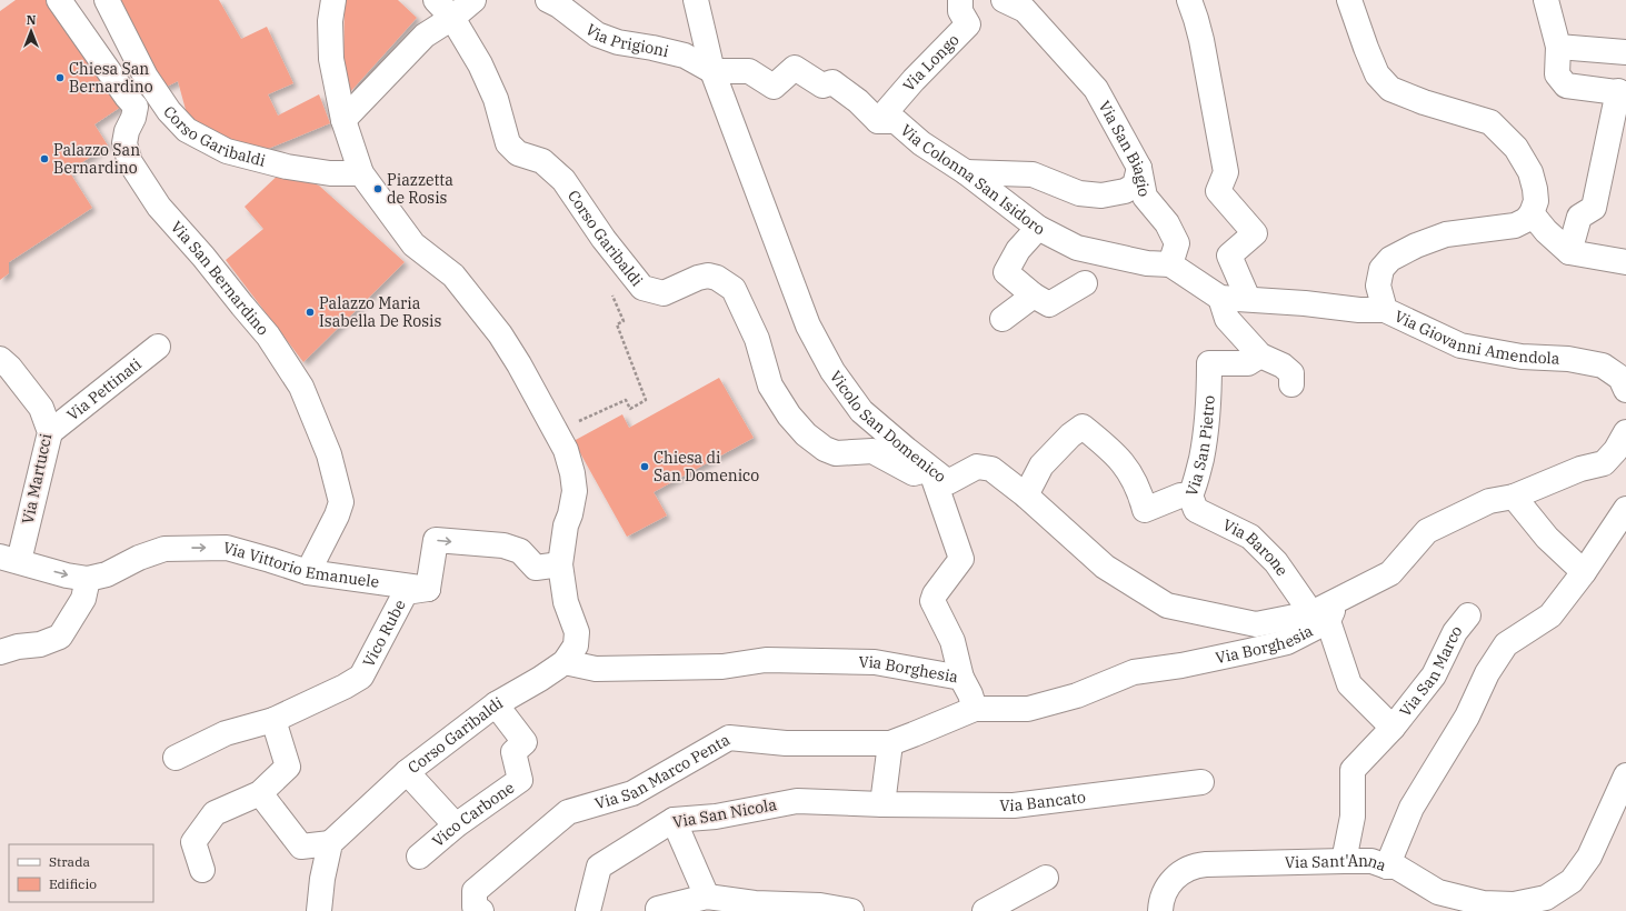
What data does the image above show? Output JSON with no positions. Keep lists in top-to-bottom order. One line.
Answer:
{"streets":{"street":["Via Prigioni","Via Longo","Corso Garibaldi","Via San Biagio","Via Colonna San Isidoro","Via San Bernardino","Via Giovanni Amendola","Via Pettinati","Vicolo San Domenico","Via San Pietro","Via Martucci","Via Barone","Via Vittorio Emanuele","Vico Rube","Via Borghesia","Via San Marco","Via San Marco Penta","Via Bancato","Via San Nicola","Vico Carbone","Via Sant'Anna"]},"crossings":[["Via Prigioni","Vicolo San Domenico"],["Via Longo","Via Colonna San Isidoro"],["Corso Garibaldi","Vicolo San Domenico"],["Corso Garibaldi","Via Borghesia"],["Corso Garibaldi","Vico Carbone"],["Via San Biagio","Via Colonna San Isidoro"],["Via San Bernardino","Via Vittorio Emanuele"],["Via Pettinati","Via Martucci"],["Vicolo San Domenico","Via San Pietro"],["Vicolo San Domenico","Via Barone"],["Vicolo San Domenico","Via Borghesia"],["Vicolo San Domenico","Via San Marco"],["Via San Pietro","Via Barone"],["Via Martucci","Via Vittorio Emanuele"],["Via Barone","Via Borghesia"],["Via Barone","Via San Marco"],["Via Vittorio Emanuele","Vico Rube"],["Via Borghesia","Via San Marco"],["Via Borghesia","Via San Marco Penta"],["Via San Marco","Via Sant'Anna"],["Via Bancato","Via San Nicola"]],"one_way":["Via Vittorio Emanuele"],"places":["Chiesa San Bernardino","Palazzo San Bernardino","Piazzetta de Rosis","Palazzo Maria Isabella De Rosis","Chiesa di San Domenico"],"legend":["Strada","Edificio"],"north":"top"}
